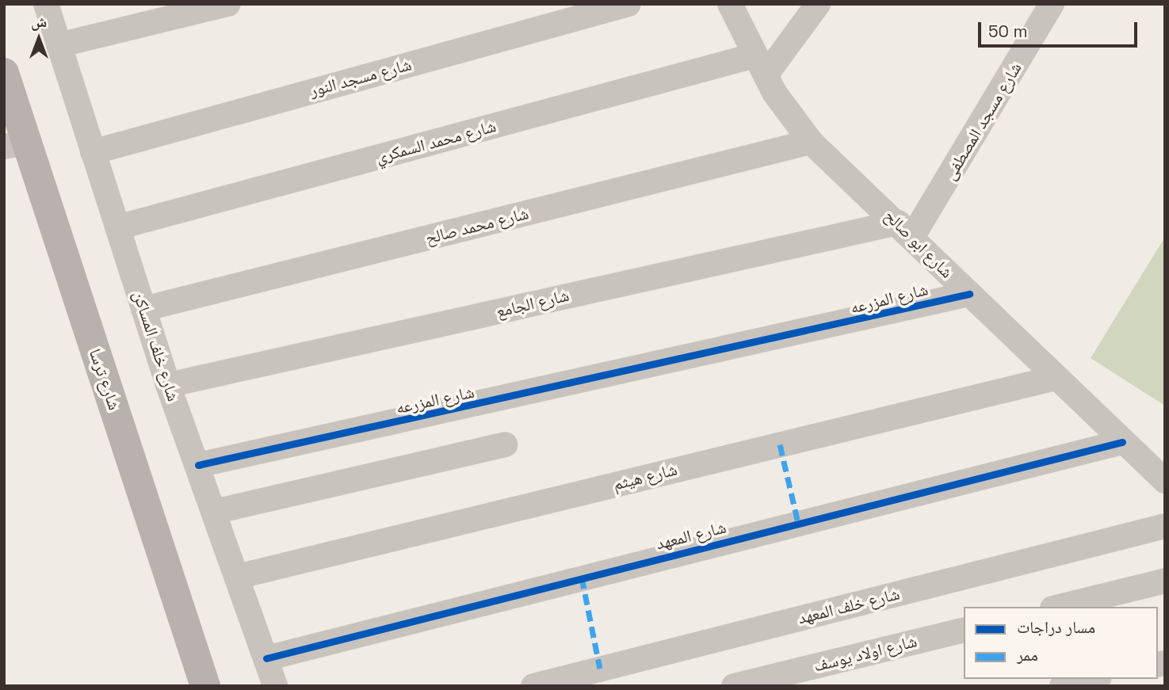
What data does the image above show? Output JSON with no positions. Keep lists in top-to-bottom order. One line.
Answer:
{"streets":{"main road":["شارع ترسا"],"street":["شارع مسجد النور","شارع مسجد المصطفى","شارع محمد السمكري","شارع محمد صالح","شارع ابو صالح","شارع المزرعه","شارع الجامع","شارع خلف المساكن","شارع هيثم","شارع المعهد","شارع خلف المعهد","شارع اولاد يوسف"]},"crossings":[["شارع مسجد النور","شارع خلف المساكن"],["شارع مسجد المصطفى","شارع ابو صالح"],["شارع مسجد المصطفى","شارع الجامع"],["شارع محمد السمكري","شارع ابو صالح"],["شارع محمد السمكري","شارع خلف المساكن"],["شارع محمد صالح","شارع ابو صالح"],["شارع محمد صالح","شارع خلف المساكن"],["شارع ابو صالح","شارع المزرعه"],["شارع ابو صالح","شارع الجامع"],["شارع ابو صالح","شارع هيثم"],["شارع ابو صالح","شارع المعهد"],["شارع المزرعه","شارع خلف المساكن"],["شارع الجامع","شارع خلف المساكن"],["شارع خلف المساكن","شارع هيثم"],["شارع خلف المساكن","شارع المعهد"]],"legend":["مسار دراجات","ممر"],"scale_bar":"50 m","north":"top"}
